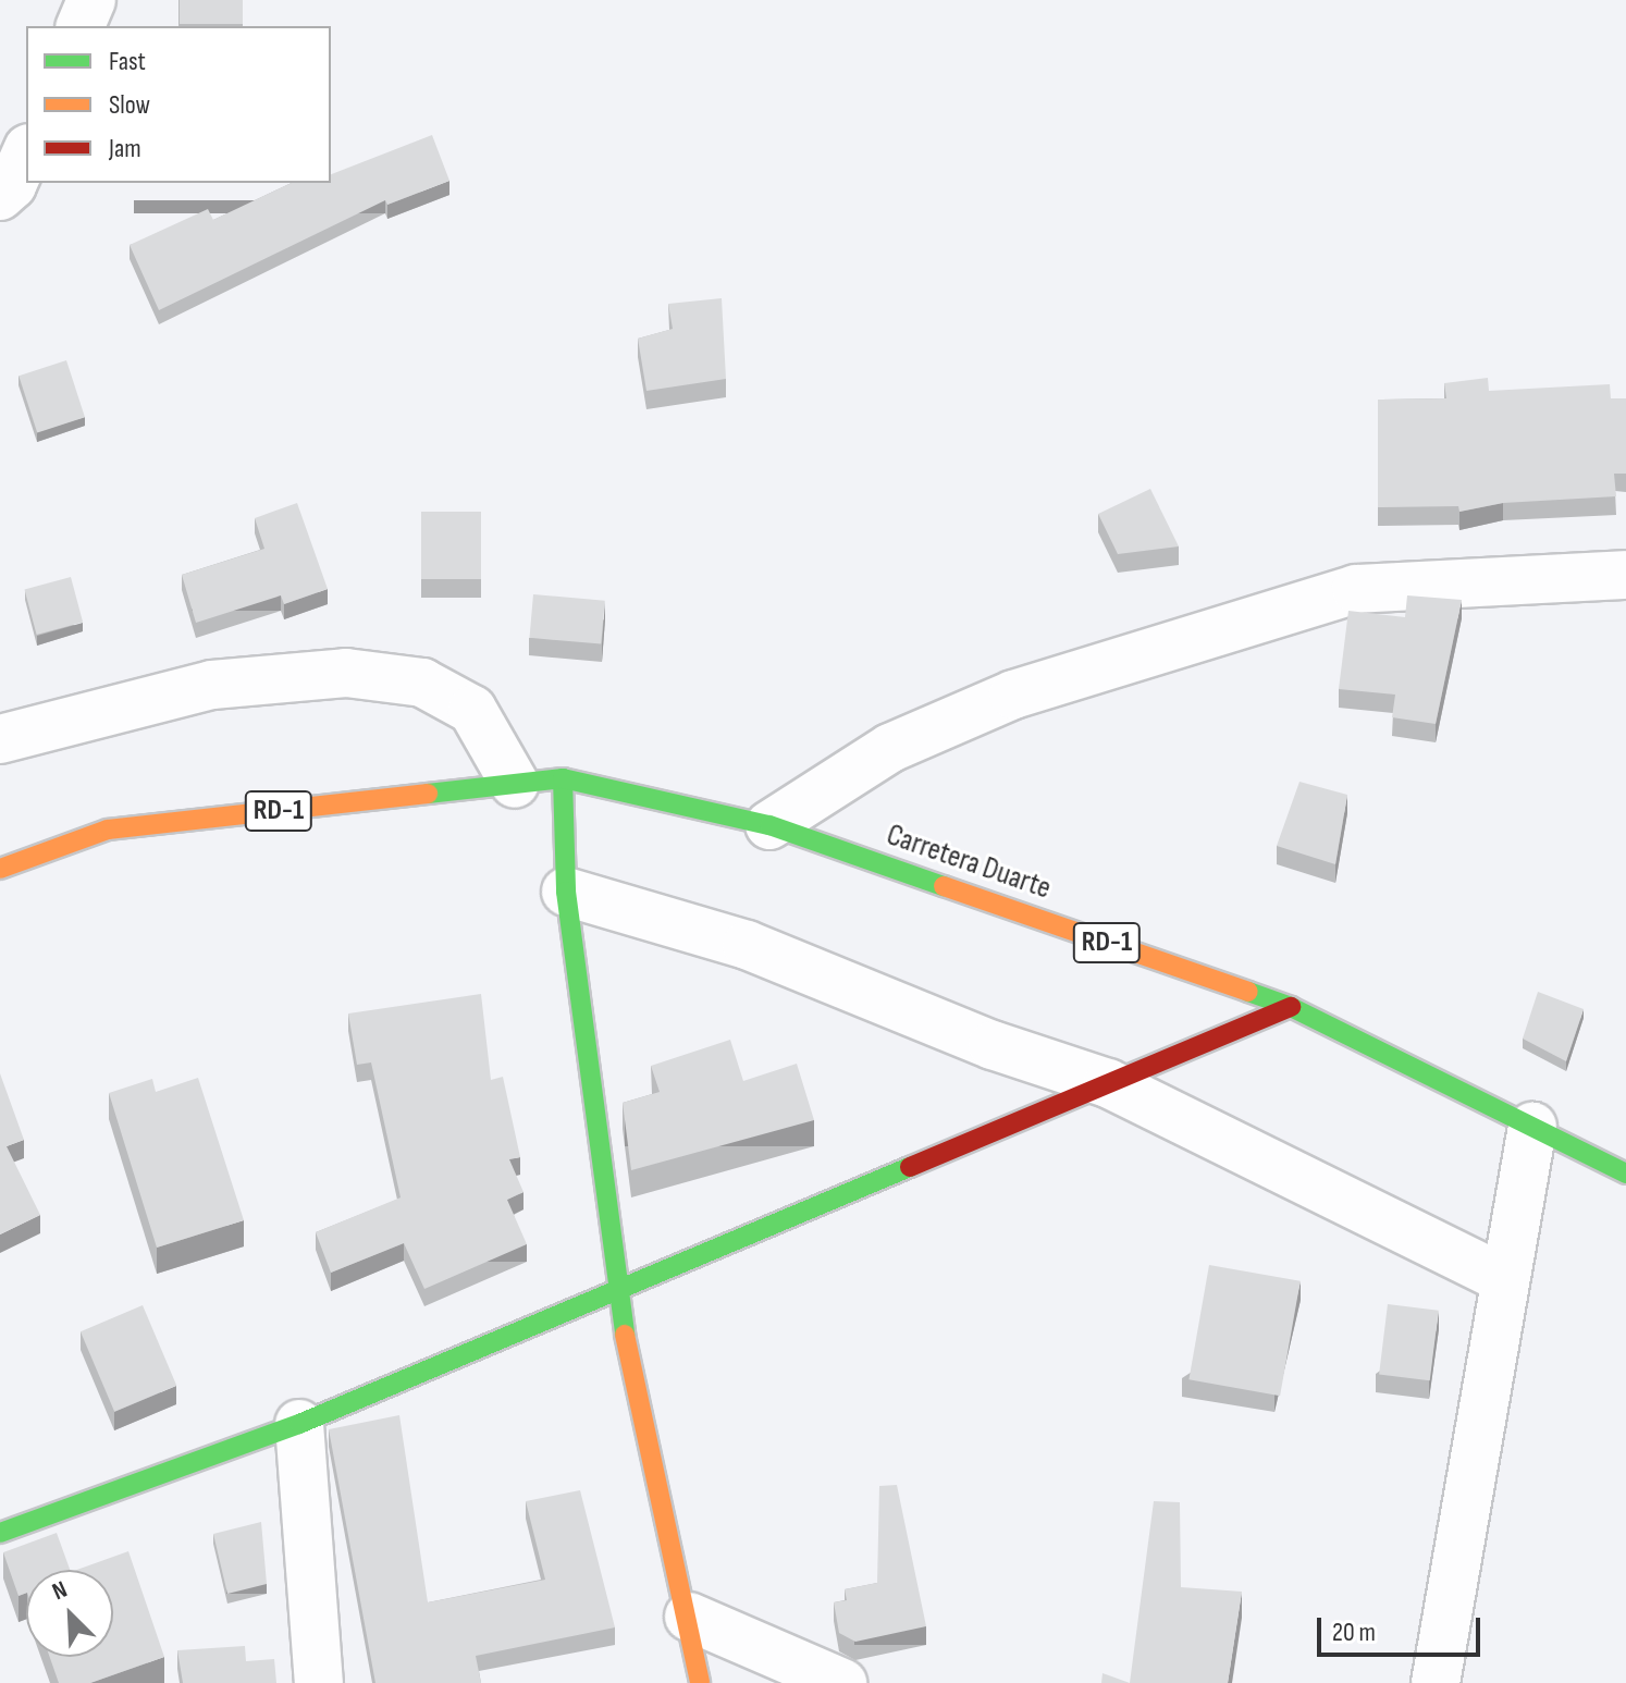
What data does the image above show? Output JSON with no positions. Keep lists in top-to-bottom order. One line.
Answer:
{"streets":{"street":["RD-1","Carretera Duarte"]},"crossings":[["RD-1","Carretera Duarte"]],"legend":["Fast","Slow","Jam"],"scale_bar":"20 m","north":"top left"}
